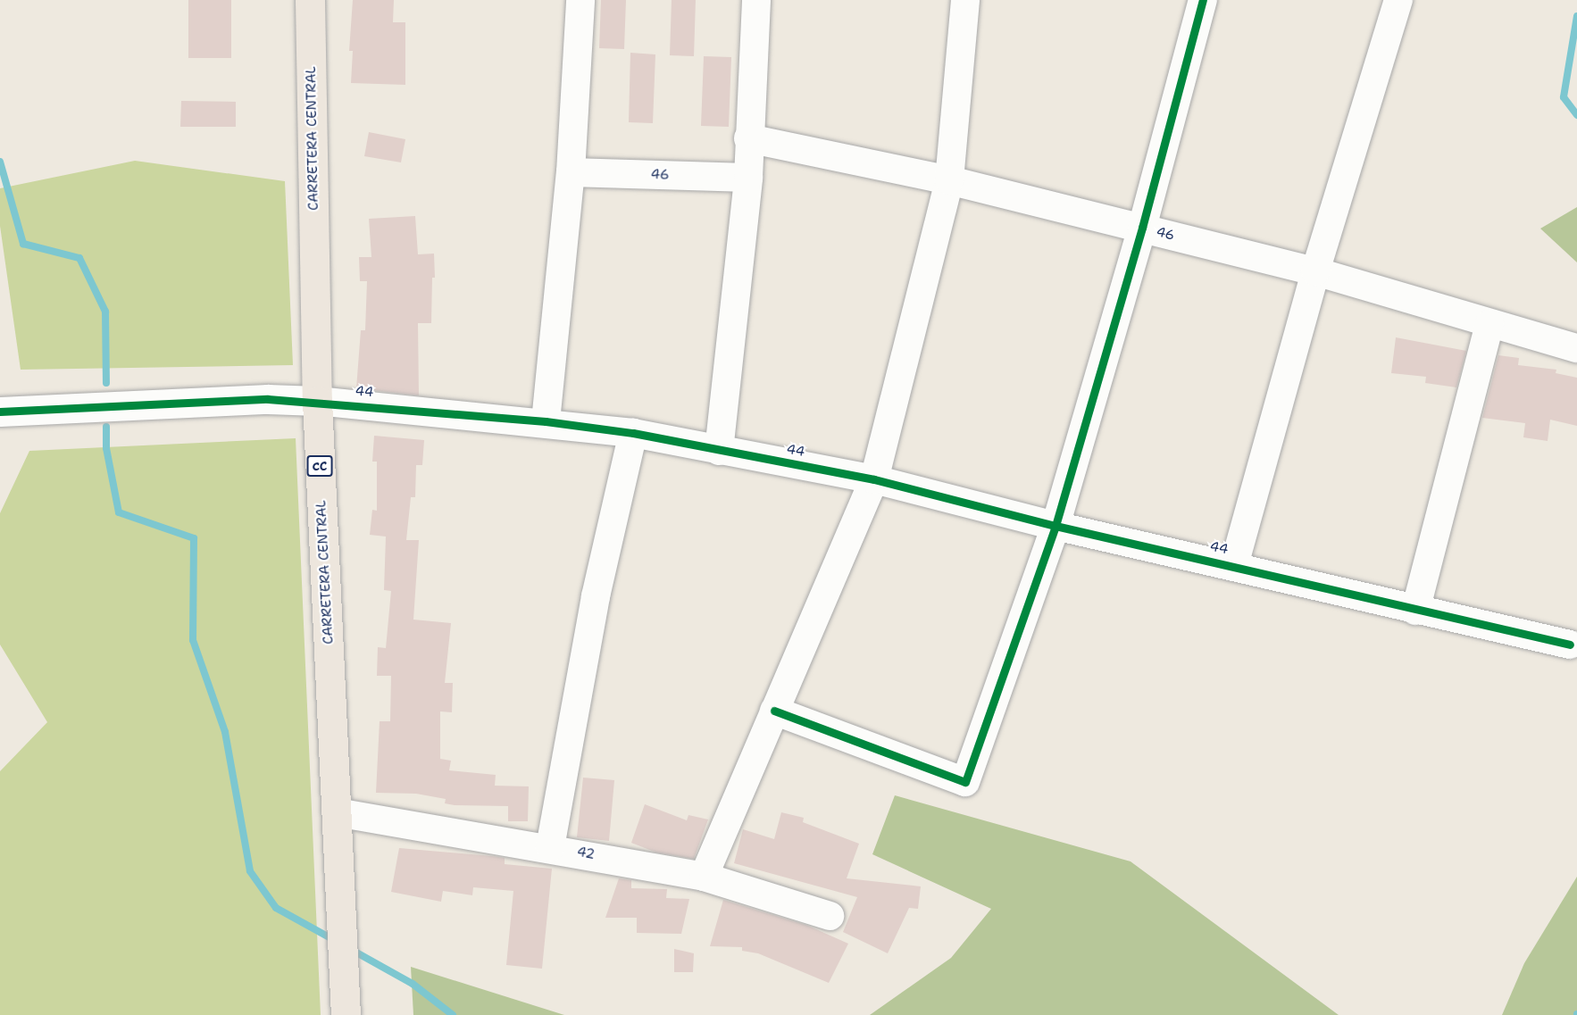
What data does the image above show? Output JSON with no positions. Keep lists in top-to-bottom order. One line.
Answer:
{"streets":{"highway":["CARRETERA CENTRAL","CC"],"street":["46","44","42"]},"crossings":[["CARRETERA CENTRAL","44"],["CARRETERA CENTRAL","42"]]}
